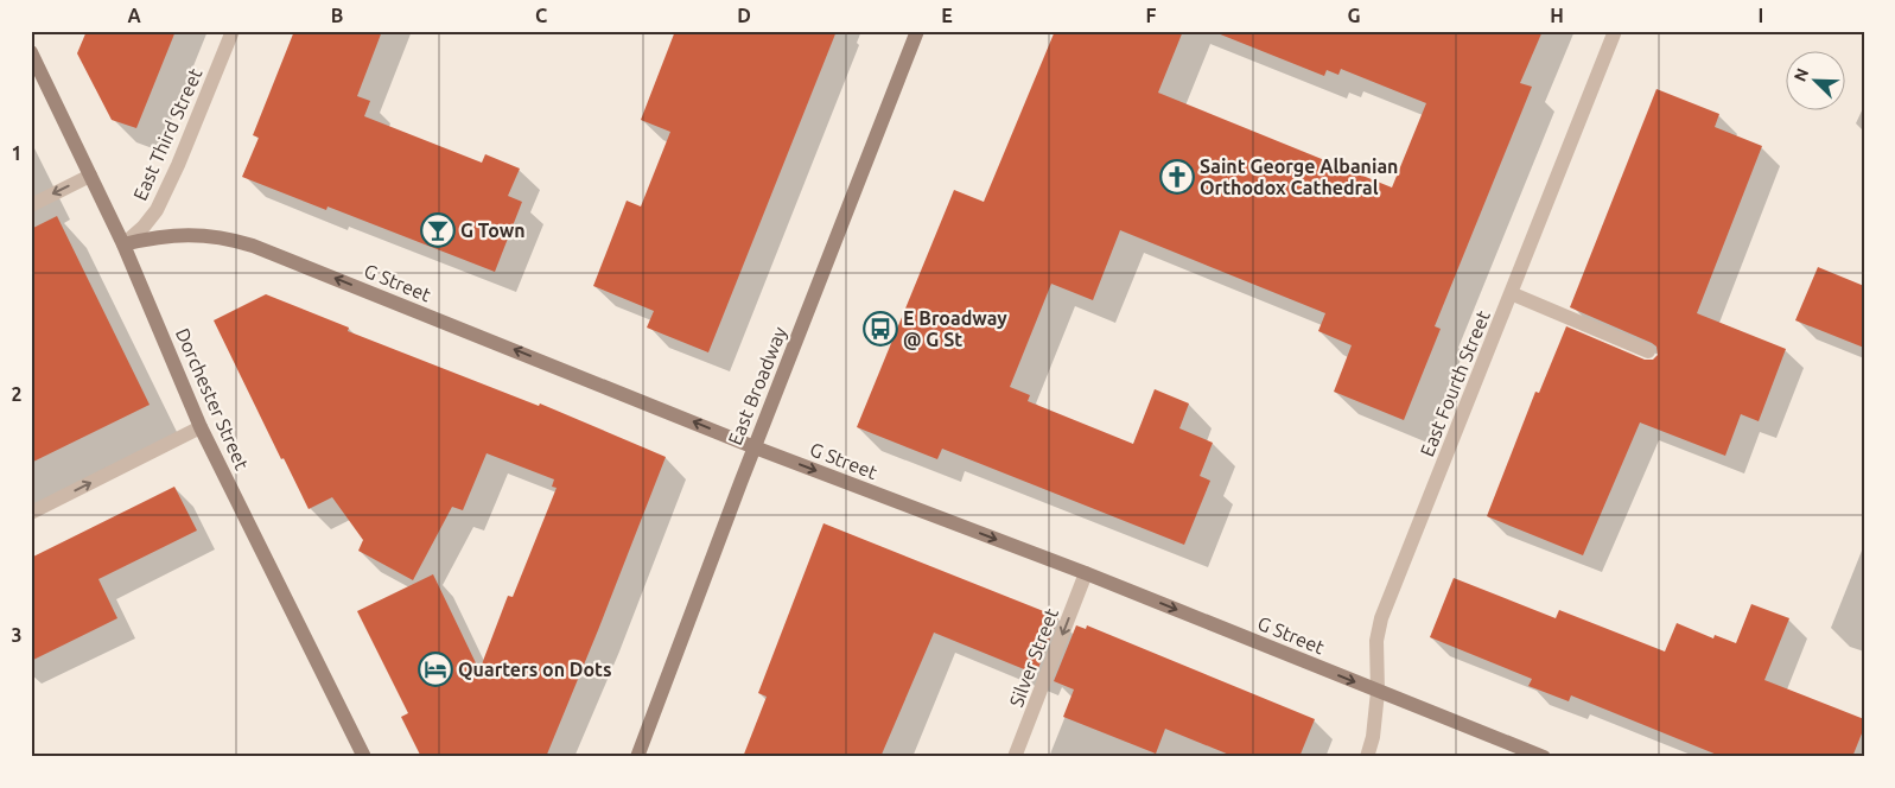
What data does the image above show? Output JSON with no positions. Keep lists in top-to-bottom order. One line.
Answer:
{"streets":{"main road":["G Street","East Broadway","Dorchester Street"],"street":["East Third Street","East Fourth Street","Silver Street"]},"crossings":[["East Third Street","G Street"],["East Third Street","Dorchester Street"],["G Street","East Fourth Street"],["G Street","East Broadway"],["G Street","Dorchester Street"],["G Street","Silver Street"]],"one_way":["Silver Street"],"places":{"church":["Saint George Albanian Orthodox Cathedral"],"bar":["G Town"],"bus stop":["E Broadway @ G St"],"hotel":["Quarters on Dots"]},"north":"top left","grid":{"columns":["A","B","C","D","E","F","G","H","I"],"rows":["1","2","3"]}}
